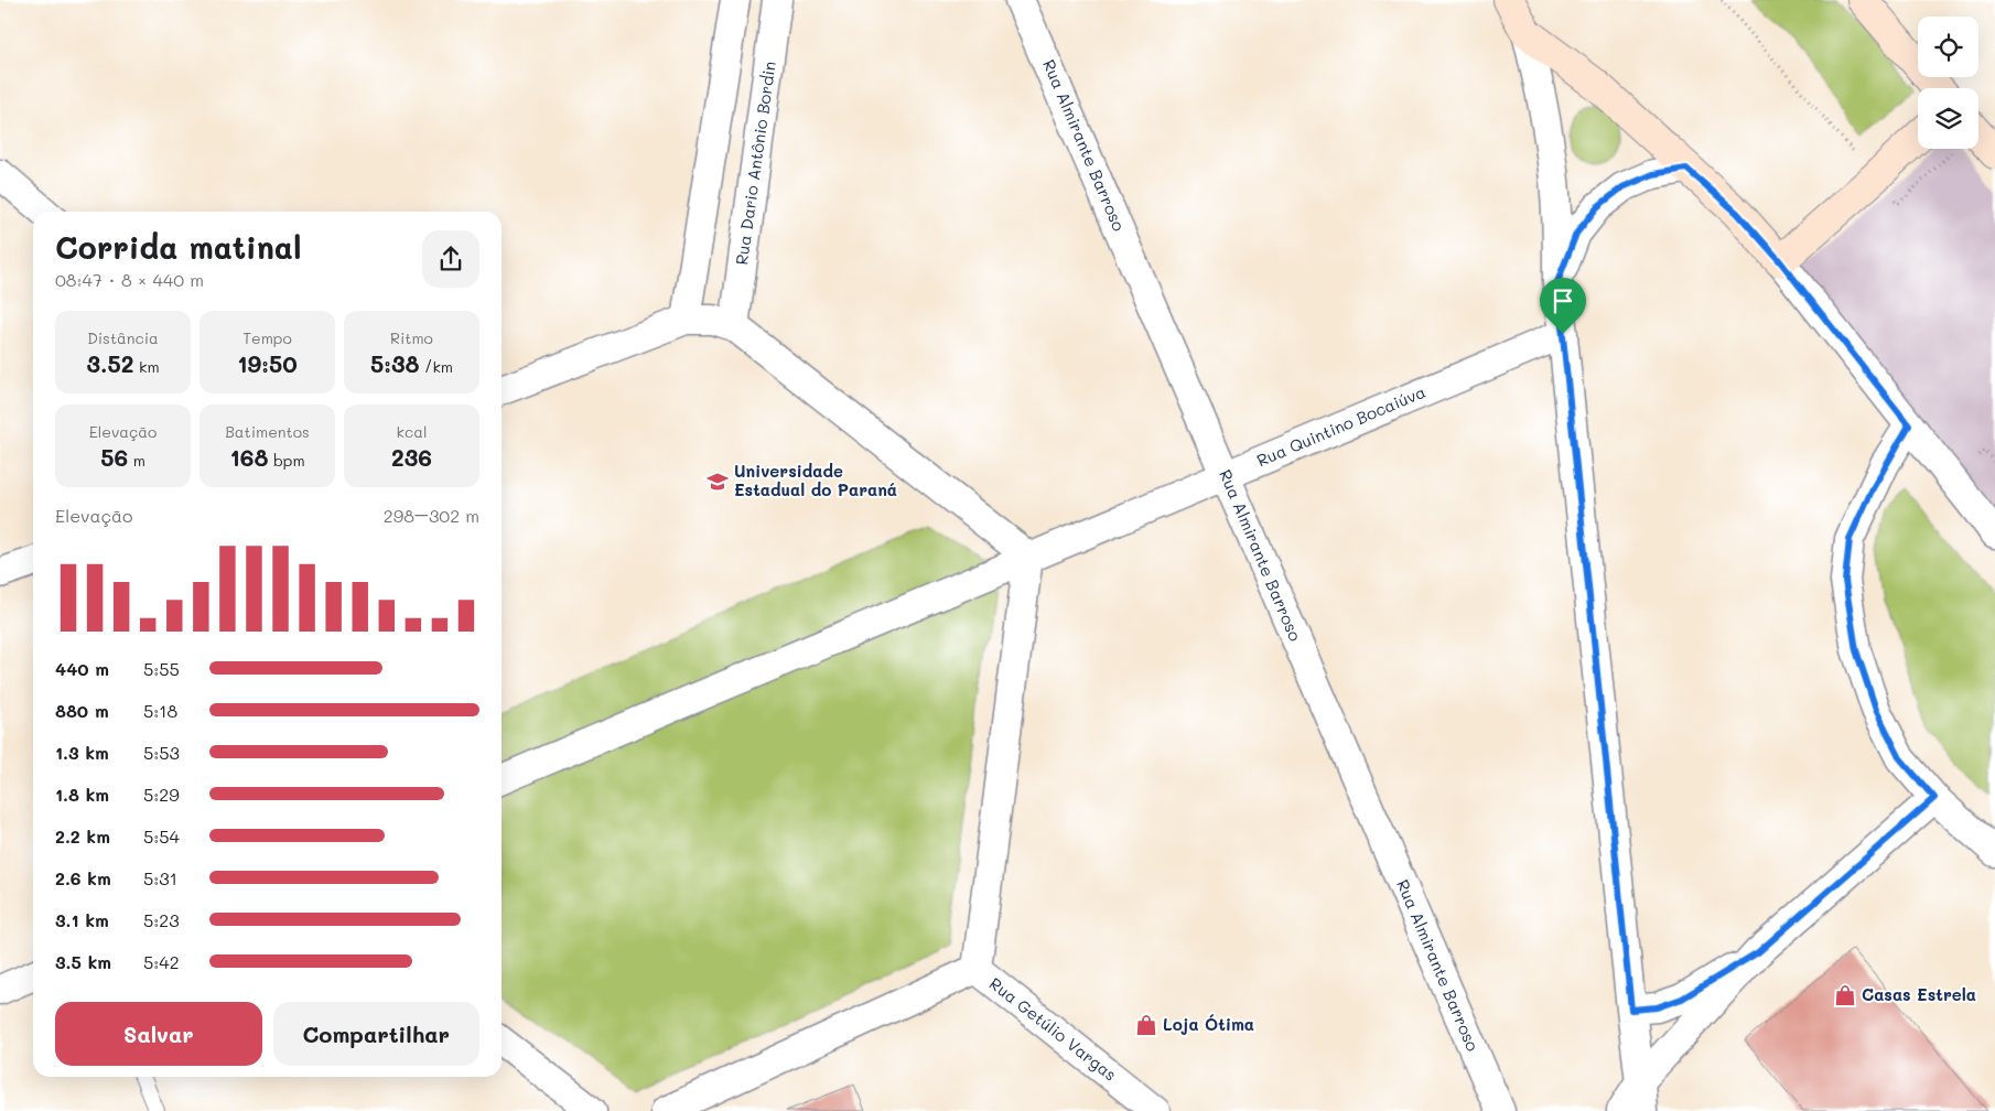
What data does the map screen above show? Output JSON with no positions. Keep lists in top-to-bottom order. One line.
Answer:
{"streets":{"street":["Rua Almirante Barroso","Rua Dario Antônio Bordin","Rua Quintino Bocaiúva","Rua Getúlio Vargas"]},"crossings":[["Rua Almirante Barroso","Rua Quintino Bocaiúva"]],"places":{"school or university":["Universidade Estadual do Paraná"],"shop":["Casas Estrela","Loja Ótima"]},"page":{"heading":["Corrida matinal","08:47 · 8 × 440 m"],"stats":[["Distância","3.52 km"],["Tempo","19:50"],["Ritmo","5:38 /km"],["Elevação","56 m"],["Batimentos","168 bpm"],["kcal","236"]],"chart":["Elevação","298–302 m"],"list":[{"name":"440 m","note":"5:55"},{"name":"880 m","note":"5:18"},{"name":"1.3 km","note":"5:53"},{"name":"1.8 km","note":"5:29"},{"name":"2.2 km","note":"5:54"},{"name":"2.6 km","note":"5:31"},{"name":"3.1 km","note":"5:23"},{"name":"3.5 km","note":"5:42"}],"buttons":["Salvar","Compartilhar"]}}
